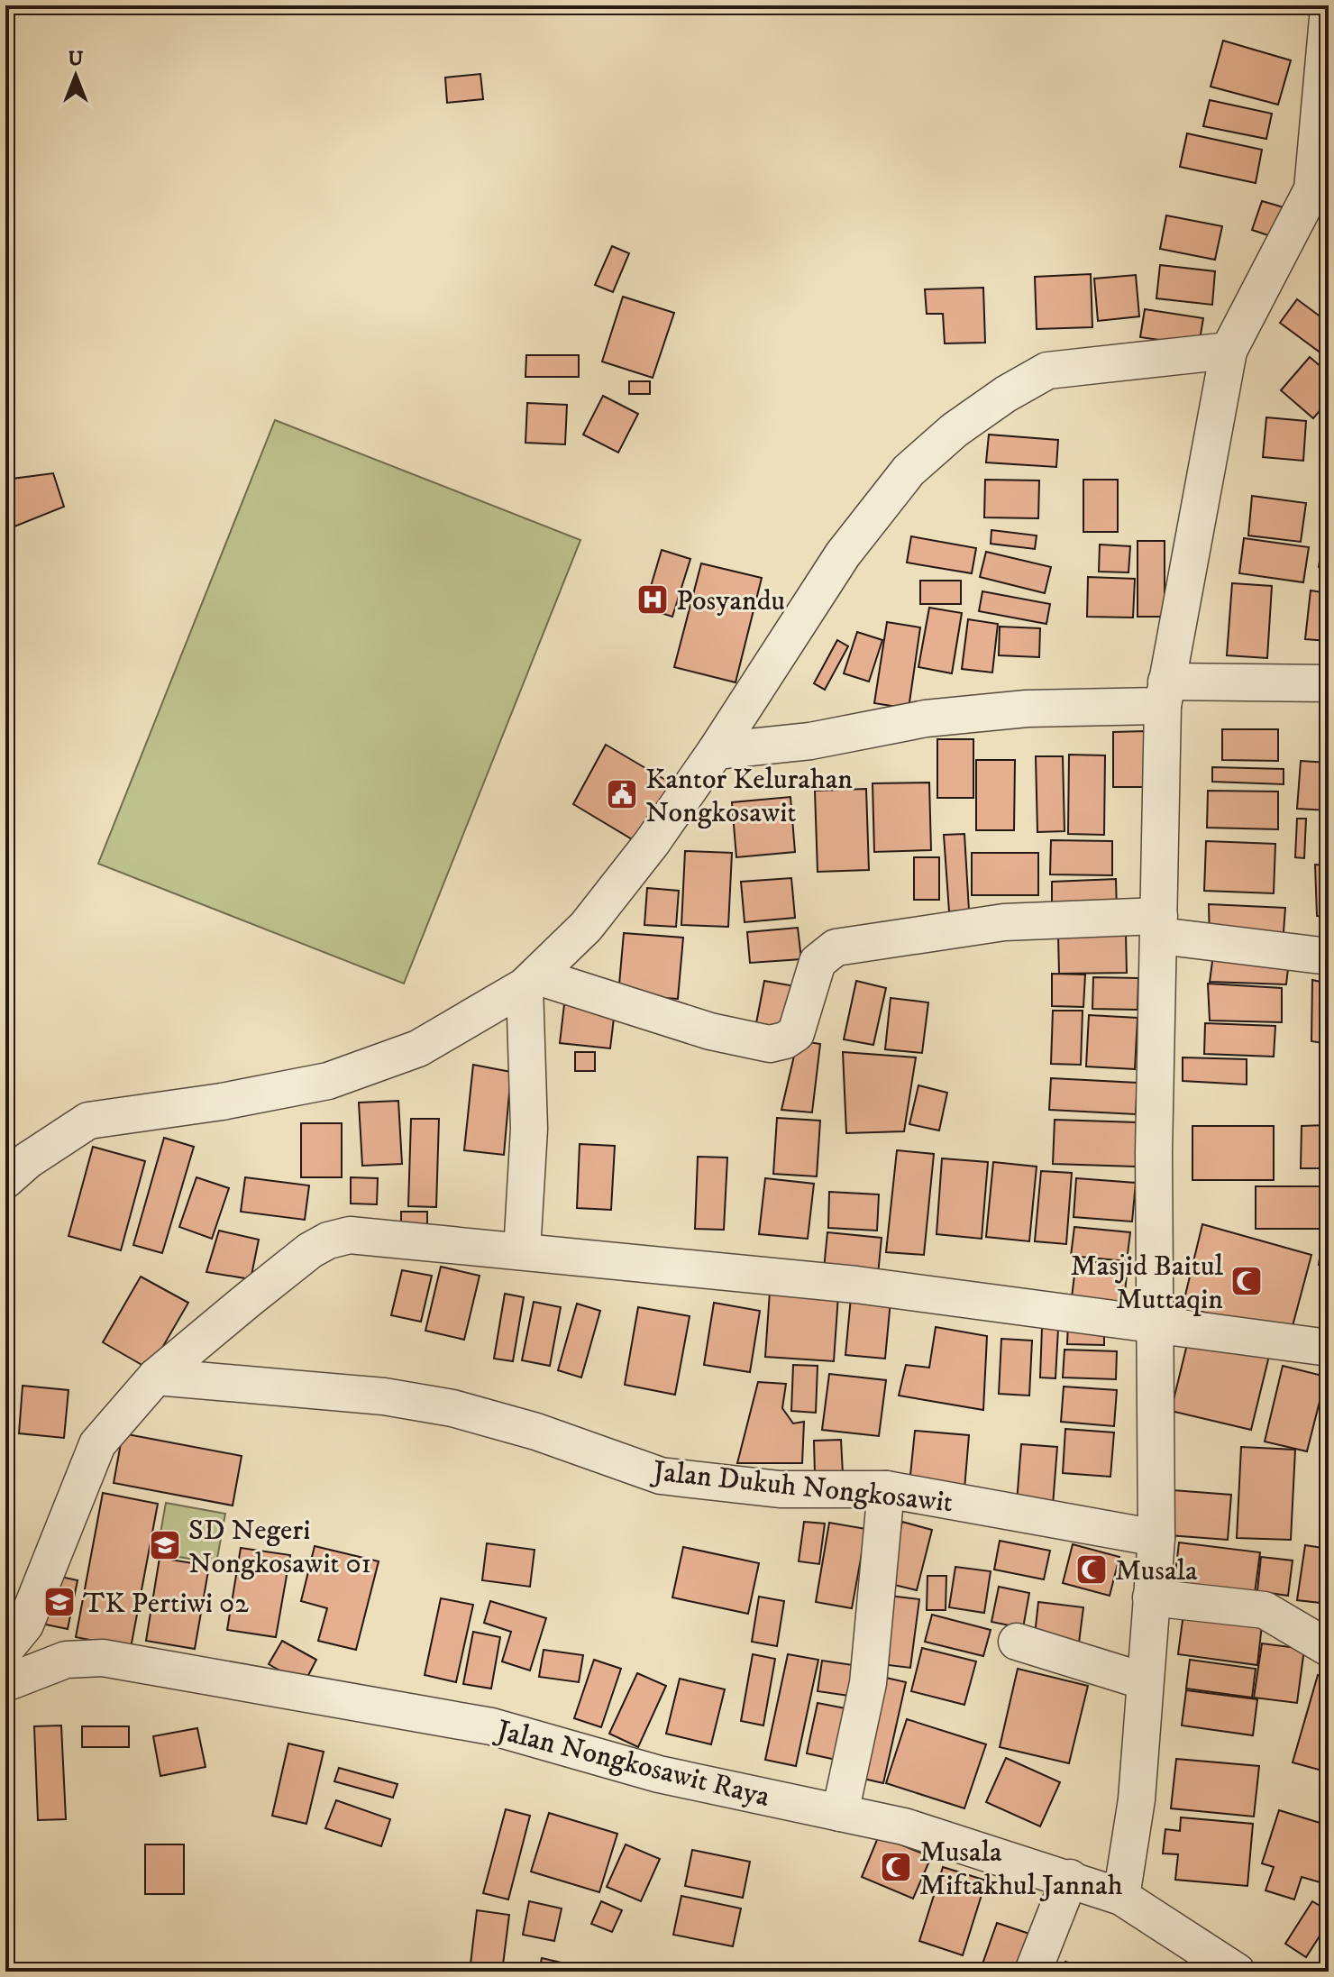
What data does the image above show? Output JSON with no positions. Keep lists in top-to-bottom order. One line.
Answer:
{"streets":{"street":["Jalan Dukuh Nongkosawit","Jalan Nongkosawit Raya"]},"places":{"hospital":["Posyandu"],"public building":["Kantor Kelurahan Nongkosawit"],"mosque":["Masjid Baitul Muttaqin","Musala","Musala Miftakhul Jannah"],"school or university":["SD Negeri Nongkosawit 01","TK Pertiwi 02"]},"north":"top"}
